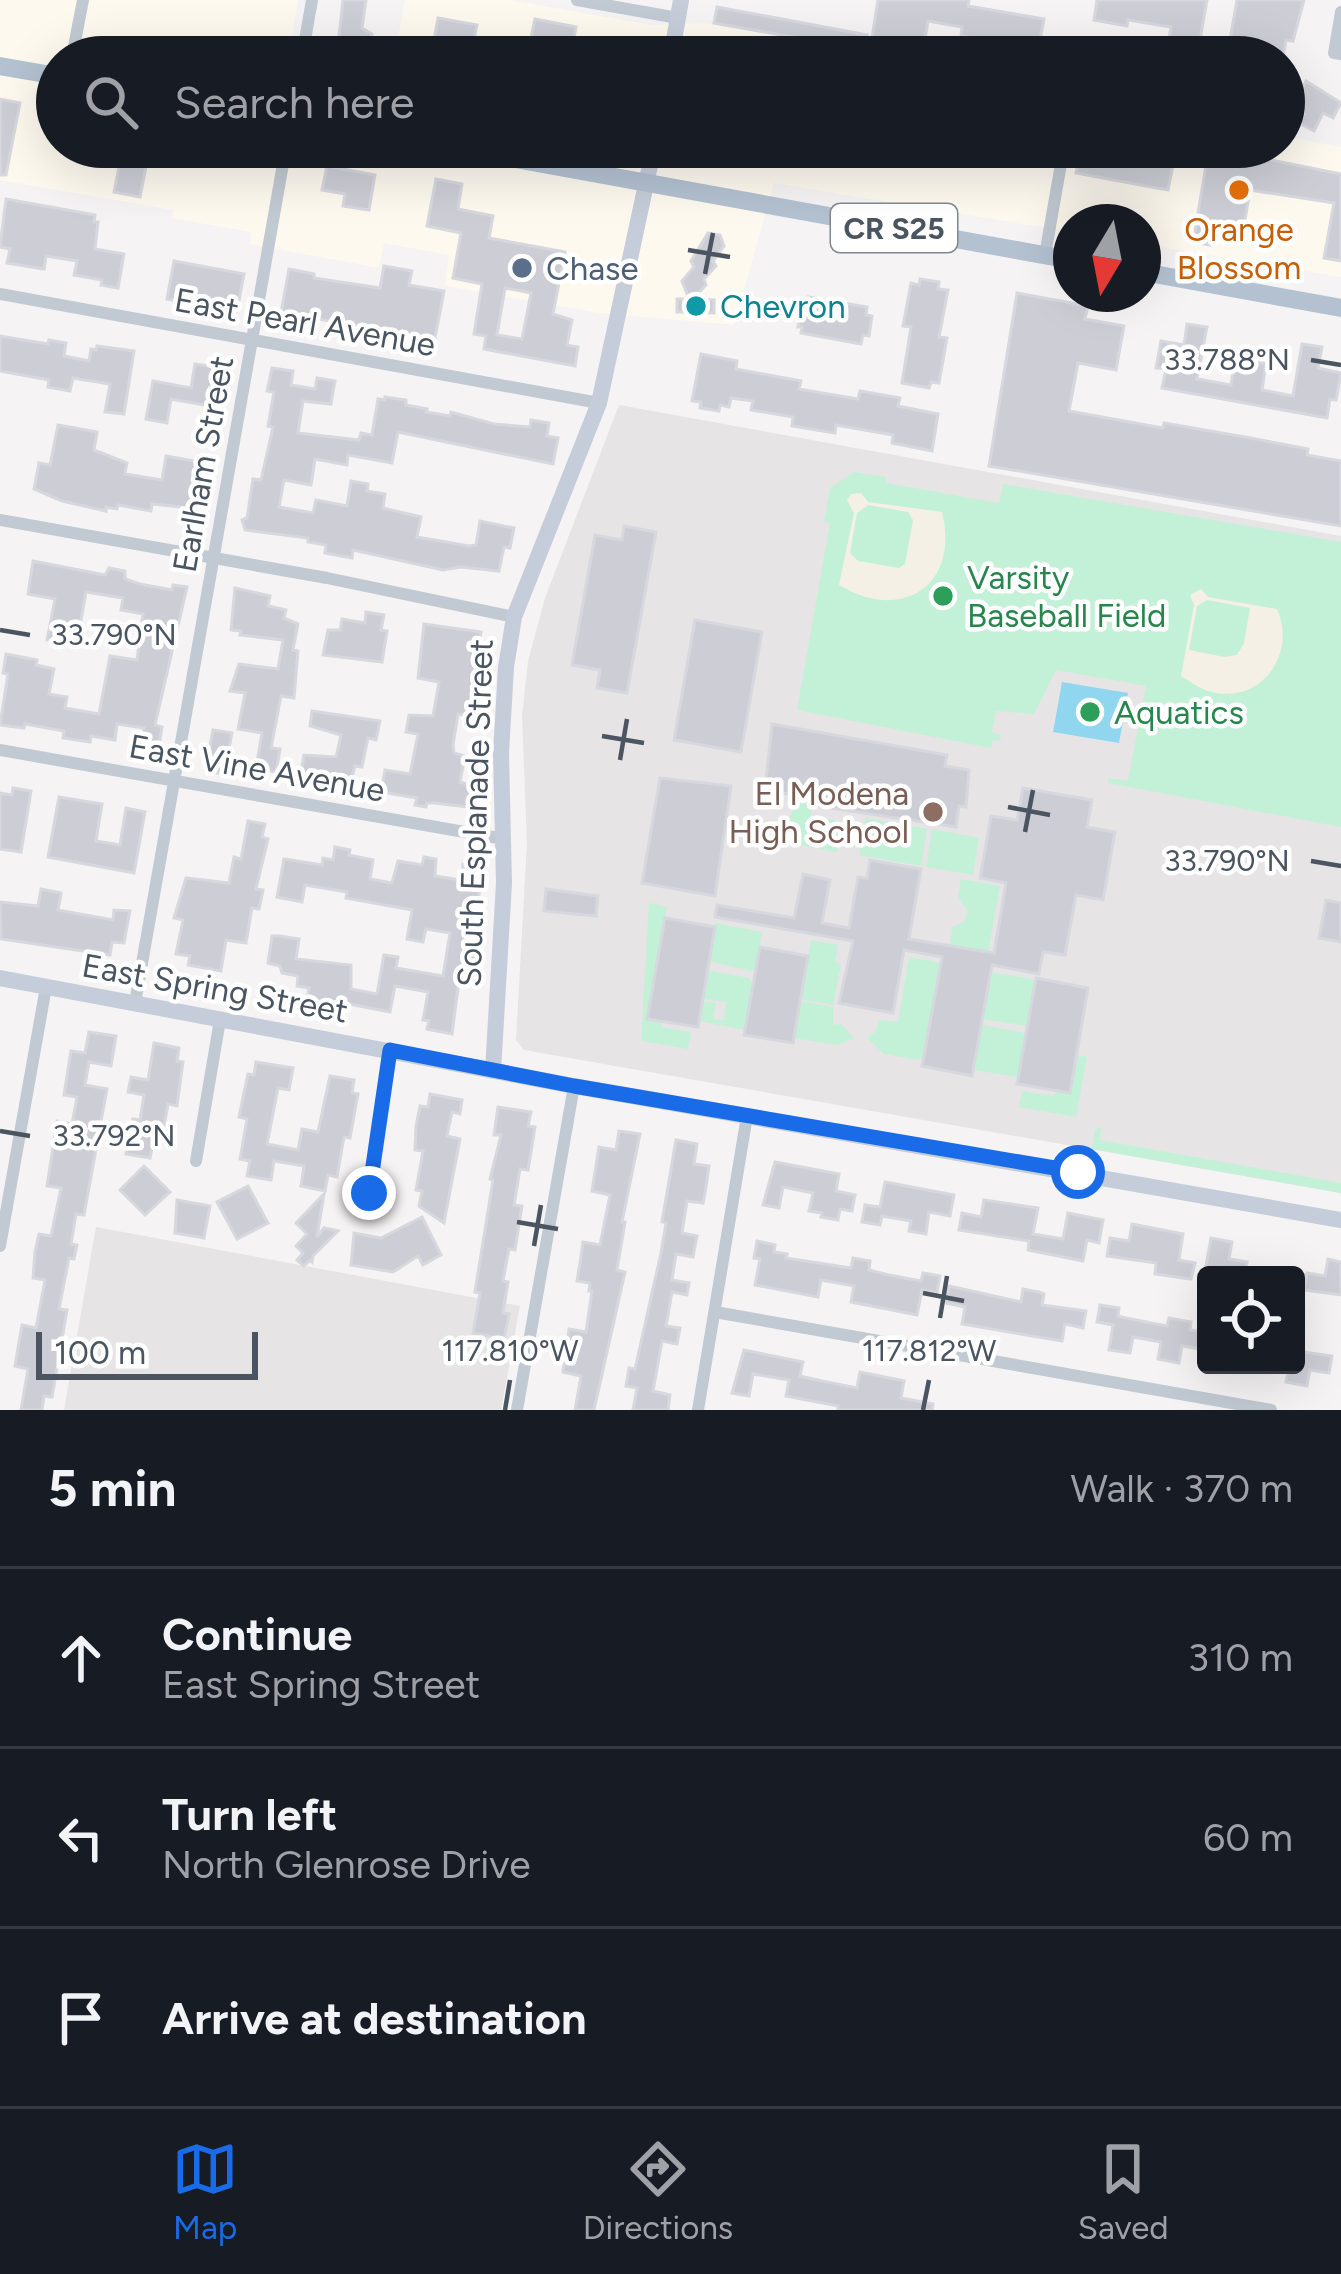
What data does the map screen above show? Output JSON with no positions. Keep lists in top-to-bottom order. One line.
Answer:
{"streets":{"main road":["CR S25"],"street":["East Pearl Avenue","Earlham Street","East Vine Avenue","South Esplanade Street","East Spring Street"]},"crossings":[["CR S25","South Esplanade Street"],["East Pearl Avenue","Earlham Street"],["East Pearl Avenue","South Esplanade Street"],["Earlham Street","East Vine Avenue"],["Earlham Street","East Spring Street"],["East Vine Avenue","South Esplanade Street"],["South Esplanade Street","East Spring Street"]],"places":["Orange Blossom","Chase","Chevron","Varsity Baseball Field","Aquatics","El Modena High School"],"scale_bar":"100 m","north":"bottom","page":{"search":"Search here","scale":"100 m","heading":["5 min","Walk · 370 m"],"list":[["Continue","East Spring Street","310 m"],["Turn left","North Glenrose Drive","60 m"],"Arrive at destination"],"nav":["Map","Directions","Saved"]},"coordinates":["33.788°N","33.790°N","33.792°N","117.810°W","117.812°W"]}
